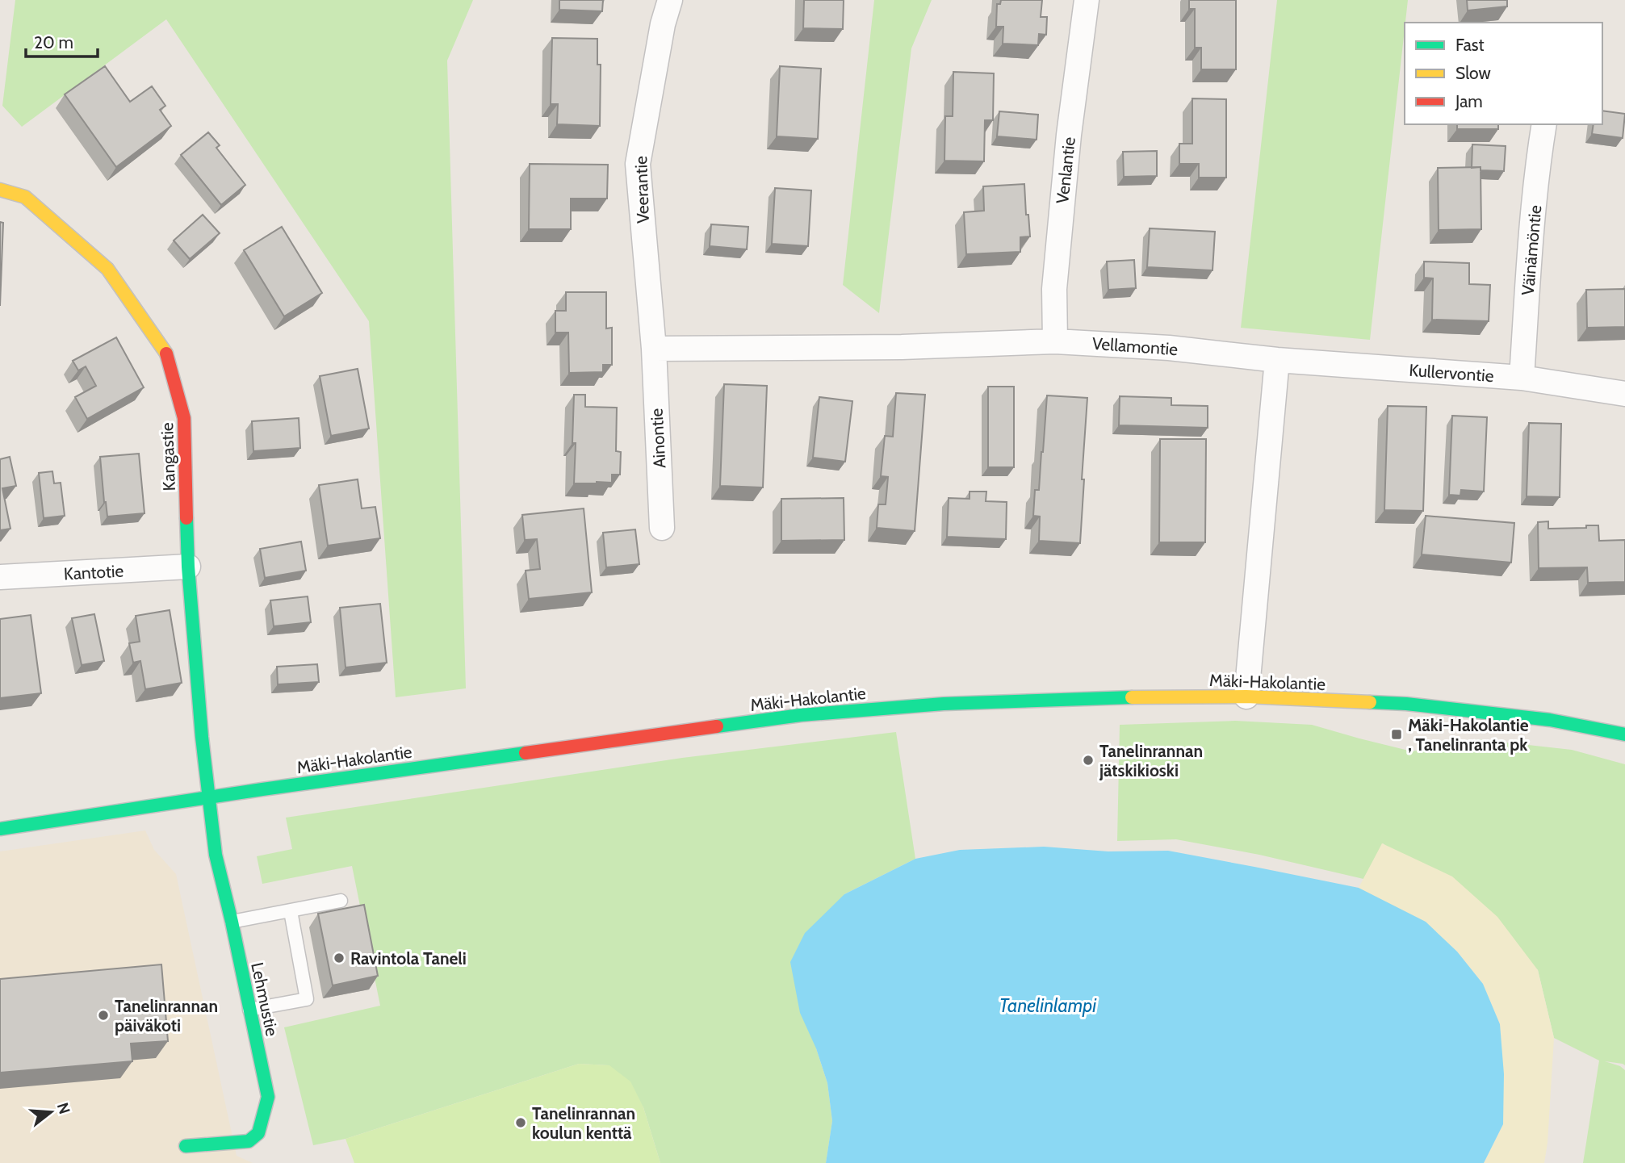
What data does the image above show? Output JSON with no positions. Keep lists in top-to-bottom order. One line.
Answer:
{"streets":{"street":["Venlantie","Veerantie","Väinämöntie","Vellamontie","Kullervontie","Ainontie","Kangastie","Kantotie","Mäki-Hakolantie","Lehmustie"]},"crossings":[["Venlantie","Vellamontie"],["Veerantie","Vellamontie"],["Veerantie","Ainontie"],["Väinämöntie","Kullervontie"],["Vellamontie","Kullervontie"],["Vellamontie","Ainontie"],["Kangastie","Kantotie"],["Kangastie","Mäki-Hakolantie"],["Kangastie","Lehmustie"],["Mäki-Hakolantie","Lehmustie"]],"water":["Tanelinlampi"],"places":{"transit":["Mäki-Hakolantie , Tanelinranta pk"],"other":["Tanelinrannan jätskikioski","Ravintola Taneli","Tanelinrannan päiväkoti","Tanelinrannan koulun kenttä"]},"legend":["Fast","Slow","Jam"],"scale_bar":"20 m","north":"right"}
